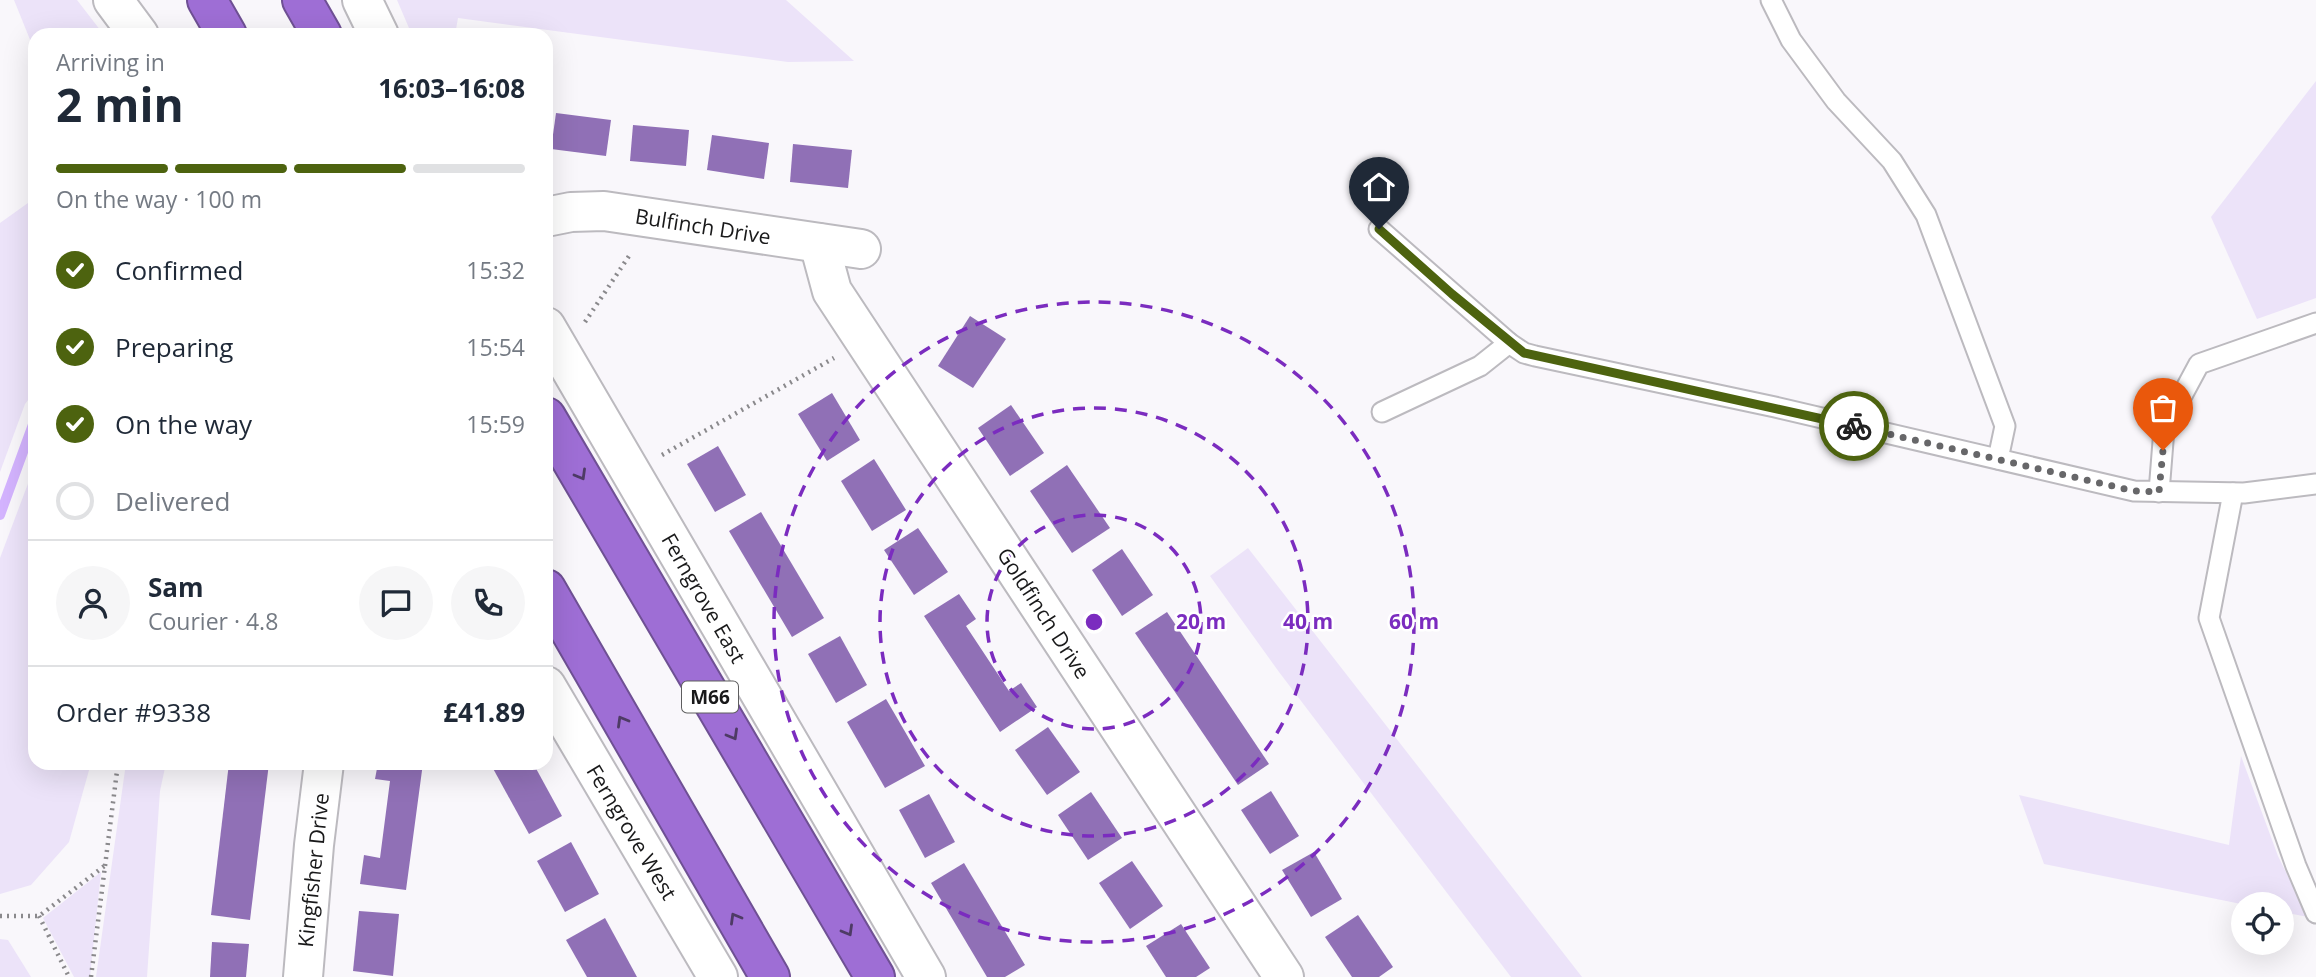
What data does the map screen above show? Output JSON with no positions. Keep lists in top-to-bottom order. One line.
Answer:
{"streets":{"highway":["M66"],"street":["Bulfinch Drive","Ferngrove East","Goldfinch Drive","Ferngrove West","Kingfisher Drive"]},"crossings":[["Bulfinch Drive","Goldfinch Drive"]],"page":{"heading":["2 min","Arriving in","16:03–16:08"],"panel":["Sam","Courier · 4.8","Order #9338","£41.89"],"bar":"On the way · 100 m","list":[["Confirmed","15:32"],["Preparing","15:54"],["On the way","15:59"],"Delivered"]},"rings":["20 m","40 m","60 m"]}
